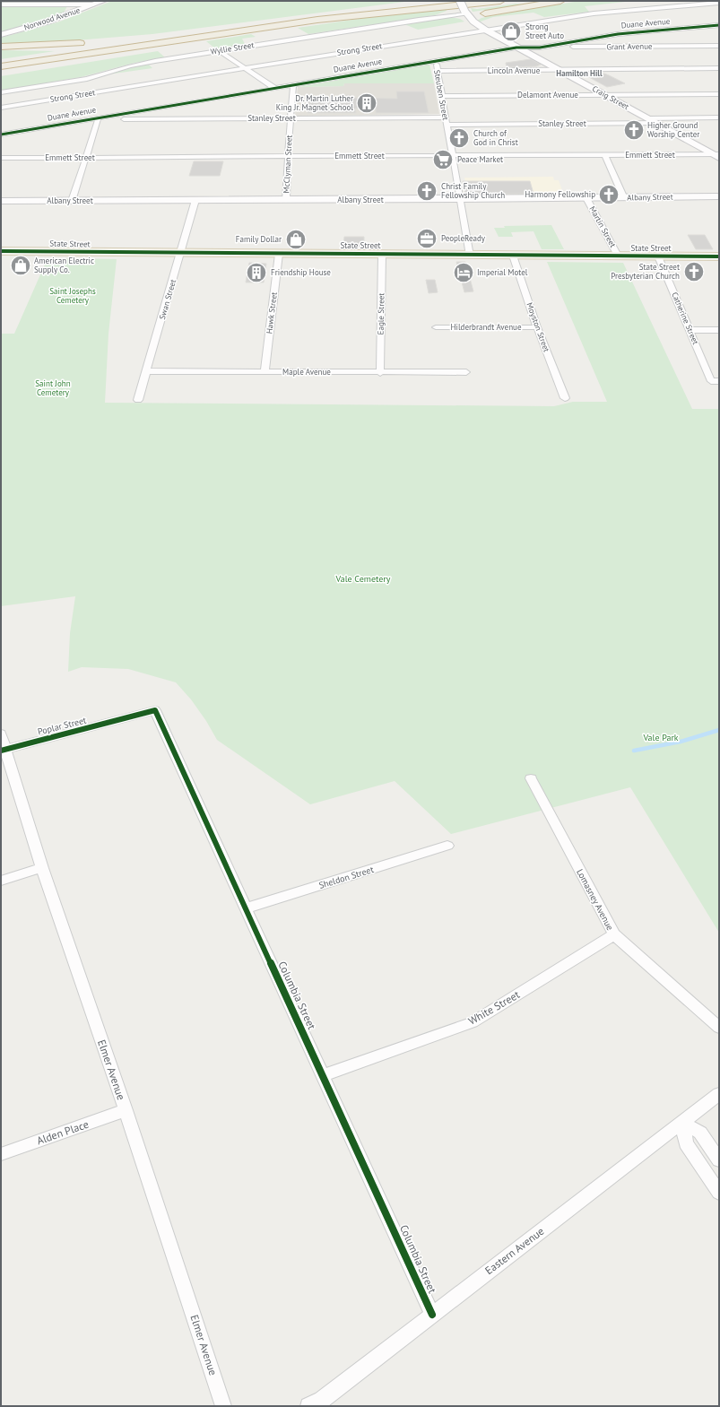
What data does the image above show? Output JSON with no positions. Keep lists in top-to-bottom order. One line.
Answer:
{"streets":{"main road":["State Street"],"street":["Norwood Avenue","Duane Avenue","Grant Avenue","Wyllie Street","Strong Street","Lincoln Avenue","Steuben Street","Delamont Avenue","Craig Street","Stanley Street","Emmett Street","McClyman Street","Albany Street","Martin Street","Swan Street","Hawk Street","Eagle Street","Catherine Street","Hilderbrandt Avenue","Moyston Street","Maple Avenue","Poplar Street","Sheldon Street","Lomasney Avenue","Columbia Street","White Street","Elmer Avenue","Alden Place","Eastern Avenue"]},"crossings":[["Duane Avenue","Grant Avenue"],["Duane Avenue","Steuben Street"],["Duane Avenue","Craig Street"],["Duane Avenue","Stanley Street"],["Duane Avenue","McClyman Street"],["Wyllie Street","Craig Street"],["Strong Street","Craig Street"],["Lincoln Avenue","Steuben Street"],["Lincoln Avenue","Craig Street"],["Steuben Street","Delamont Avenue"],["Steuben Street","Stanley Street"],["Steuben Street","Emmett Street"],["Steuben Street","Albany Street"],["Steuben Street","State Street"],["Delamont Avenue","Craig Street"],["Craig Street","Stanley Street"],["Craig Street","Emmett Street"],["Stanley Street","McClyman Street"],["Emmett Street","McClyman Street"],["McClyman Street","Albany Street"],["Albany Street","Martin Street"],["Albany Street","Swan Street"],["Martin Street","State Street"],["State Street","Swan Street"],["State Street","Hawk Street"],["State Street","Eagle Street"],["State Street","Catherine Street"],["State Street","Moyston Street"],["Swan Street","Maple Avenue"],["Hawk Street","Maple Avenue"],["Eagle Street","Maple Avenue"],["Hilderbrandt Avenue","Moyston Street"],["Poplar Street","Columbia Street"],["Poplar Street","Elmer Avenue"],["Sheldon Street","Columbia Street"],["Lomasney Avenue","White Street"],["Columbia Street","White Street"],["Columbia Street","Eastern Avenue"],["Elmer Avenue","Alden Place"]],"districts":["Hamilton Hill"],"parks":["Saint Josephs Cemetery","Saint John Cemetery","Vale Cemetery","Vale Park"],"places":{"shop":["Strong Street Auto","Family Dollar","American Electric Supply Co."],"building":["Dr. Martin Luther King Jr. Magnet School","Friendship House"],"church":["Higher Ground Worship Center","Church of God in Christ","Christ Family Fellowship Church","Harmony Fellowship","State Street Presbyterian Church"],"supermarket":["Peace Market"],"office":["PeopleReady"],"hotel":["Imperial Motel"]}}
